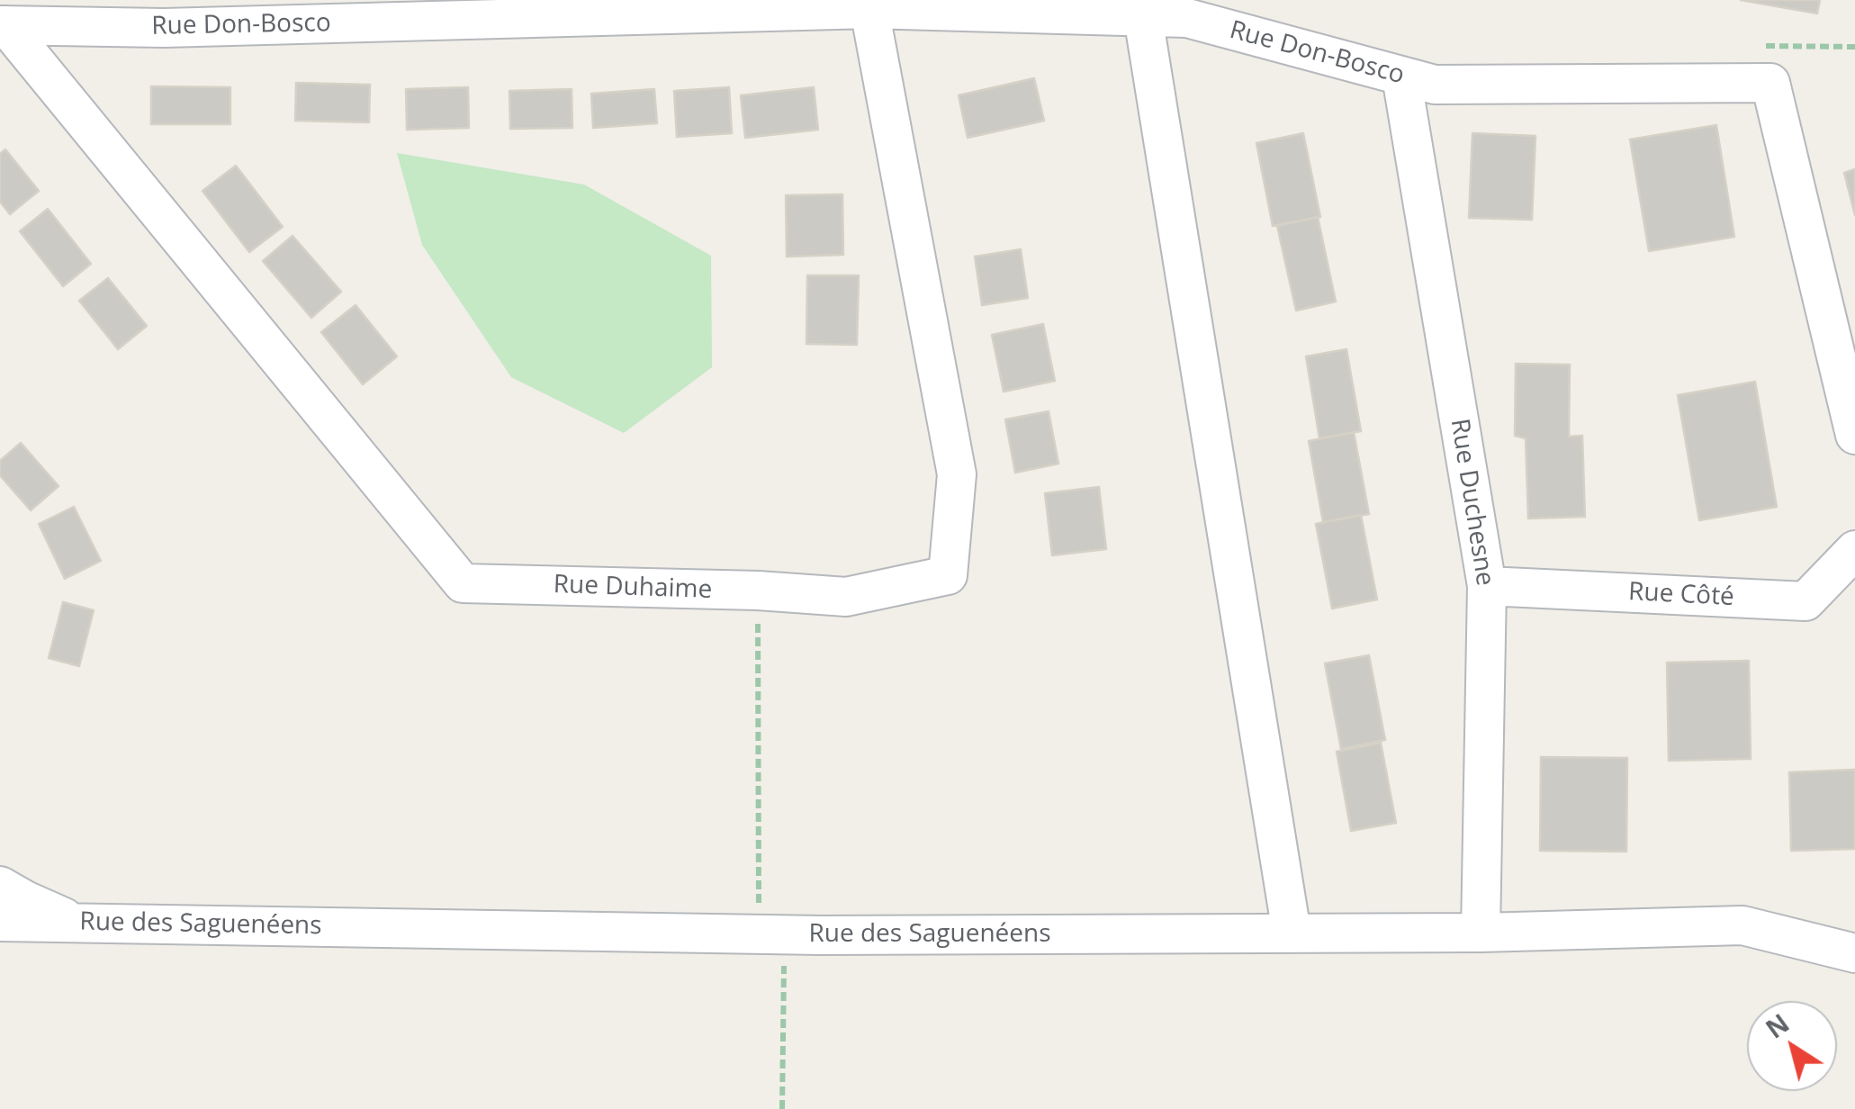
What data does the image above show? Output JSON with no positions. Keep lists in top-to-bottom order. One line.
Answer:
{"streets":{"street":["Rue Don-Bosco","Rue Duchesne","Rue Duhaime","Rue Côté","Rue des Saguenéens"]},"crossings":[["Rue Don-Bosco","Rue Duchesne"],["Rue Don-Bosco","Rue Duhaime"],["Rue Duchesne","Rue Côté"],["Rue Duchesne","Rue des Saguenéens"]],"north":"top left"}
